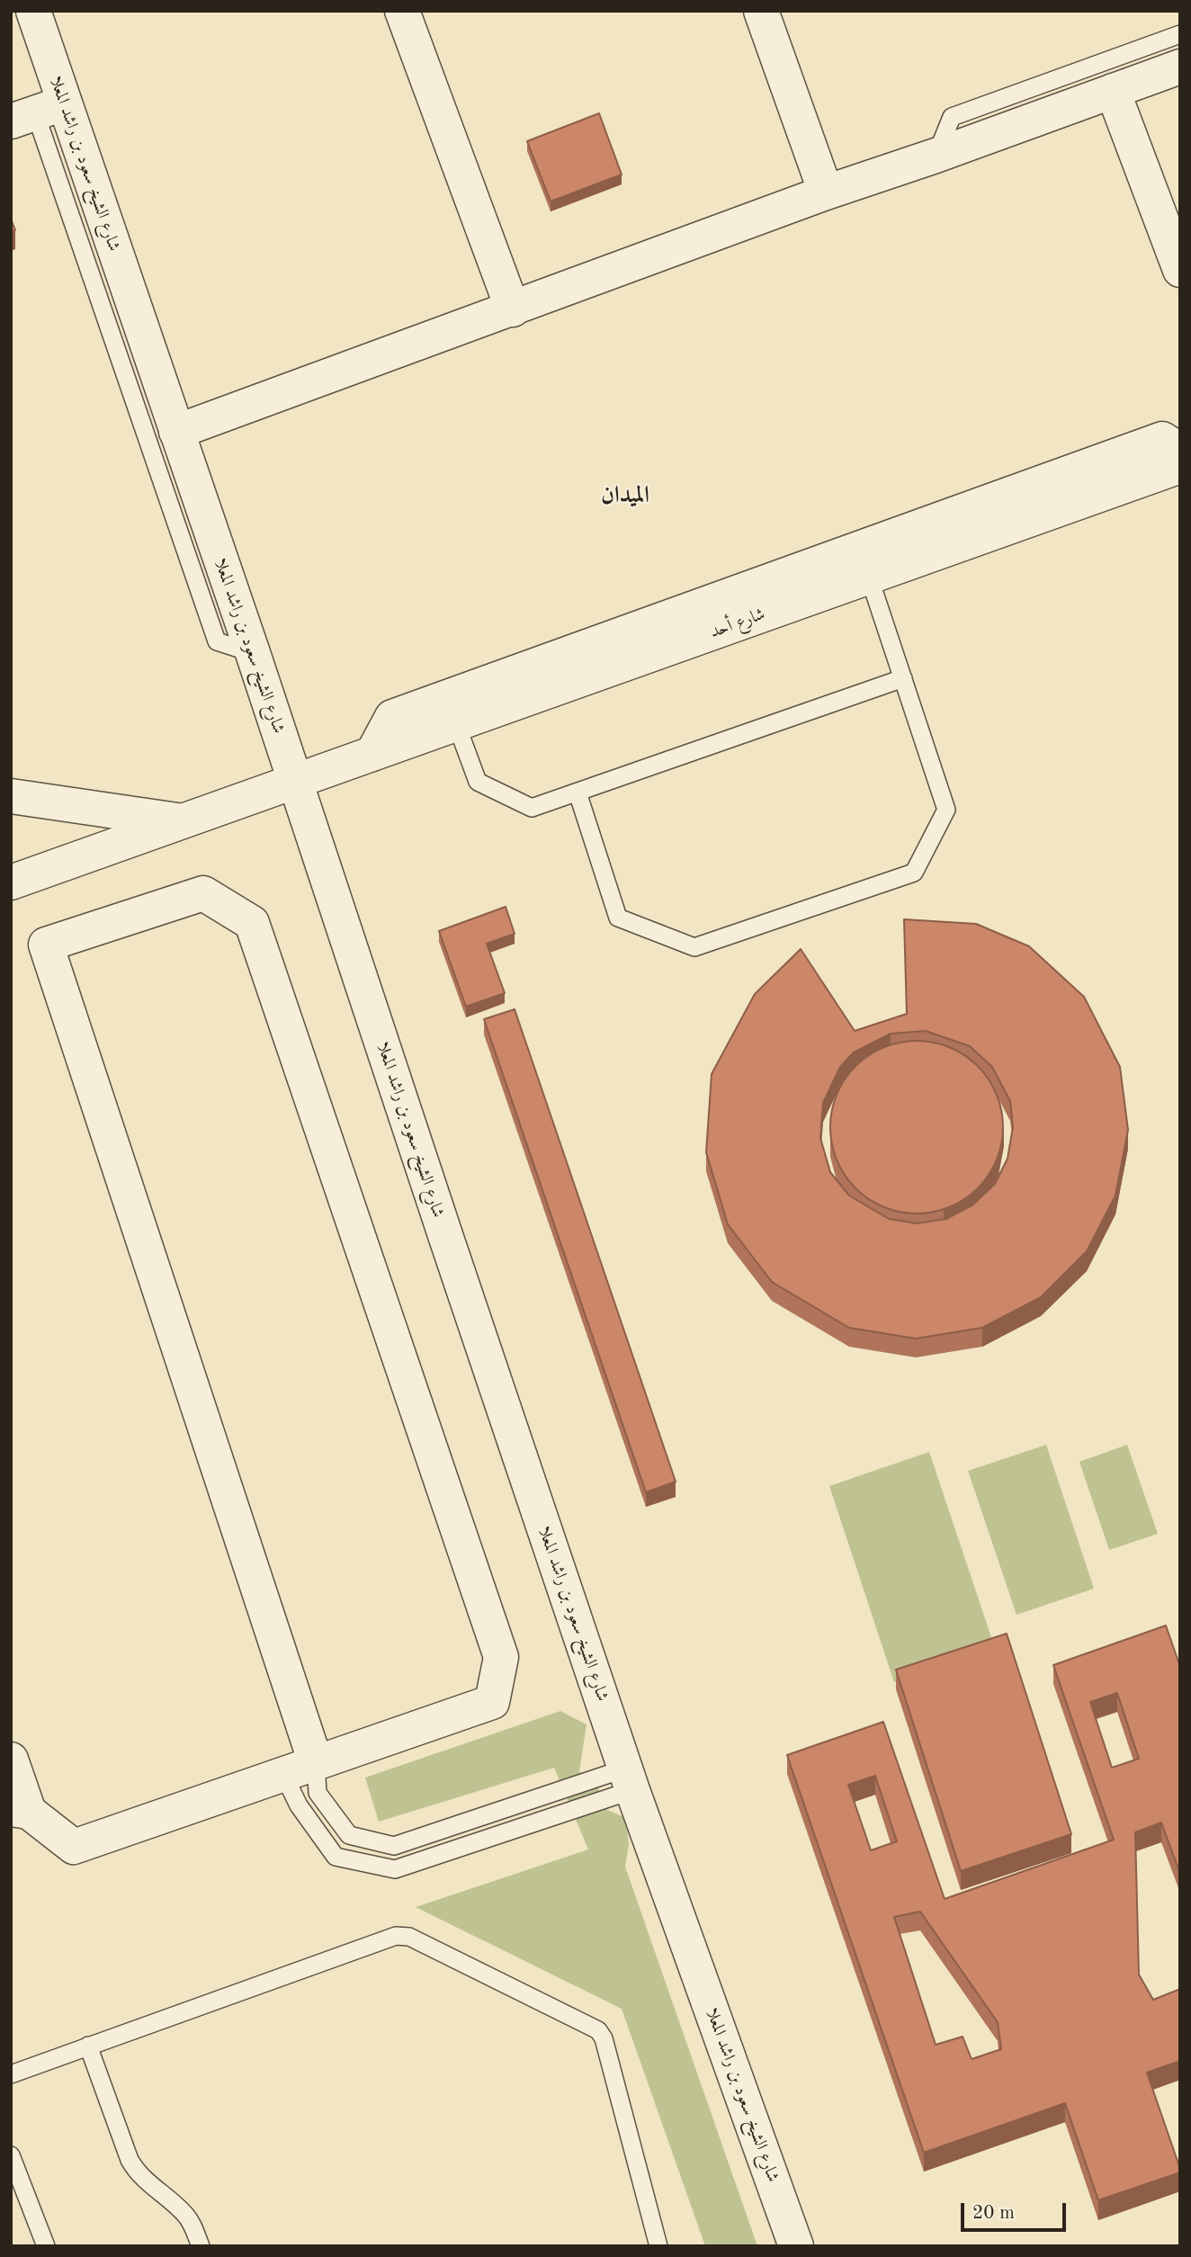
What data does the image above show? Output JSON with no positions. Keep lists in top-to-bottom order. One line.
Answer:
{"streets":{"street":["شارع الشيخ سعود بن راشد المعلا","شارع أحد"]},"crossings":[["شارع الشيخ سعود بن راشد المعلا","شارع أحد"]],"districts":["الميدان"],"scale_bar":"20 m"}
